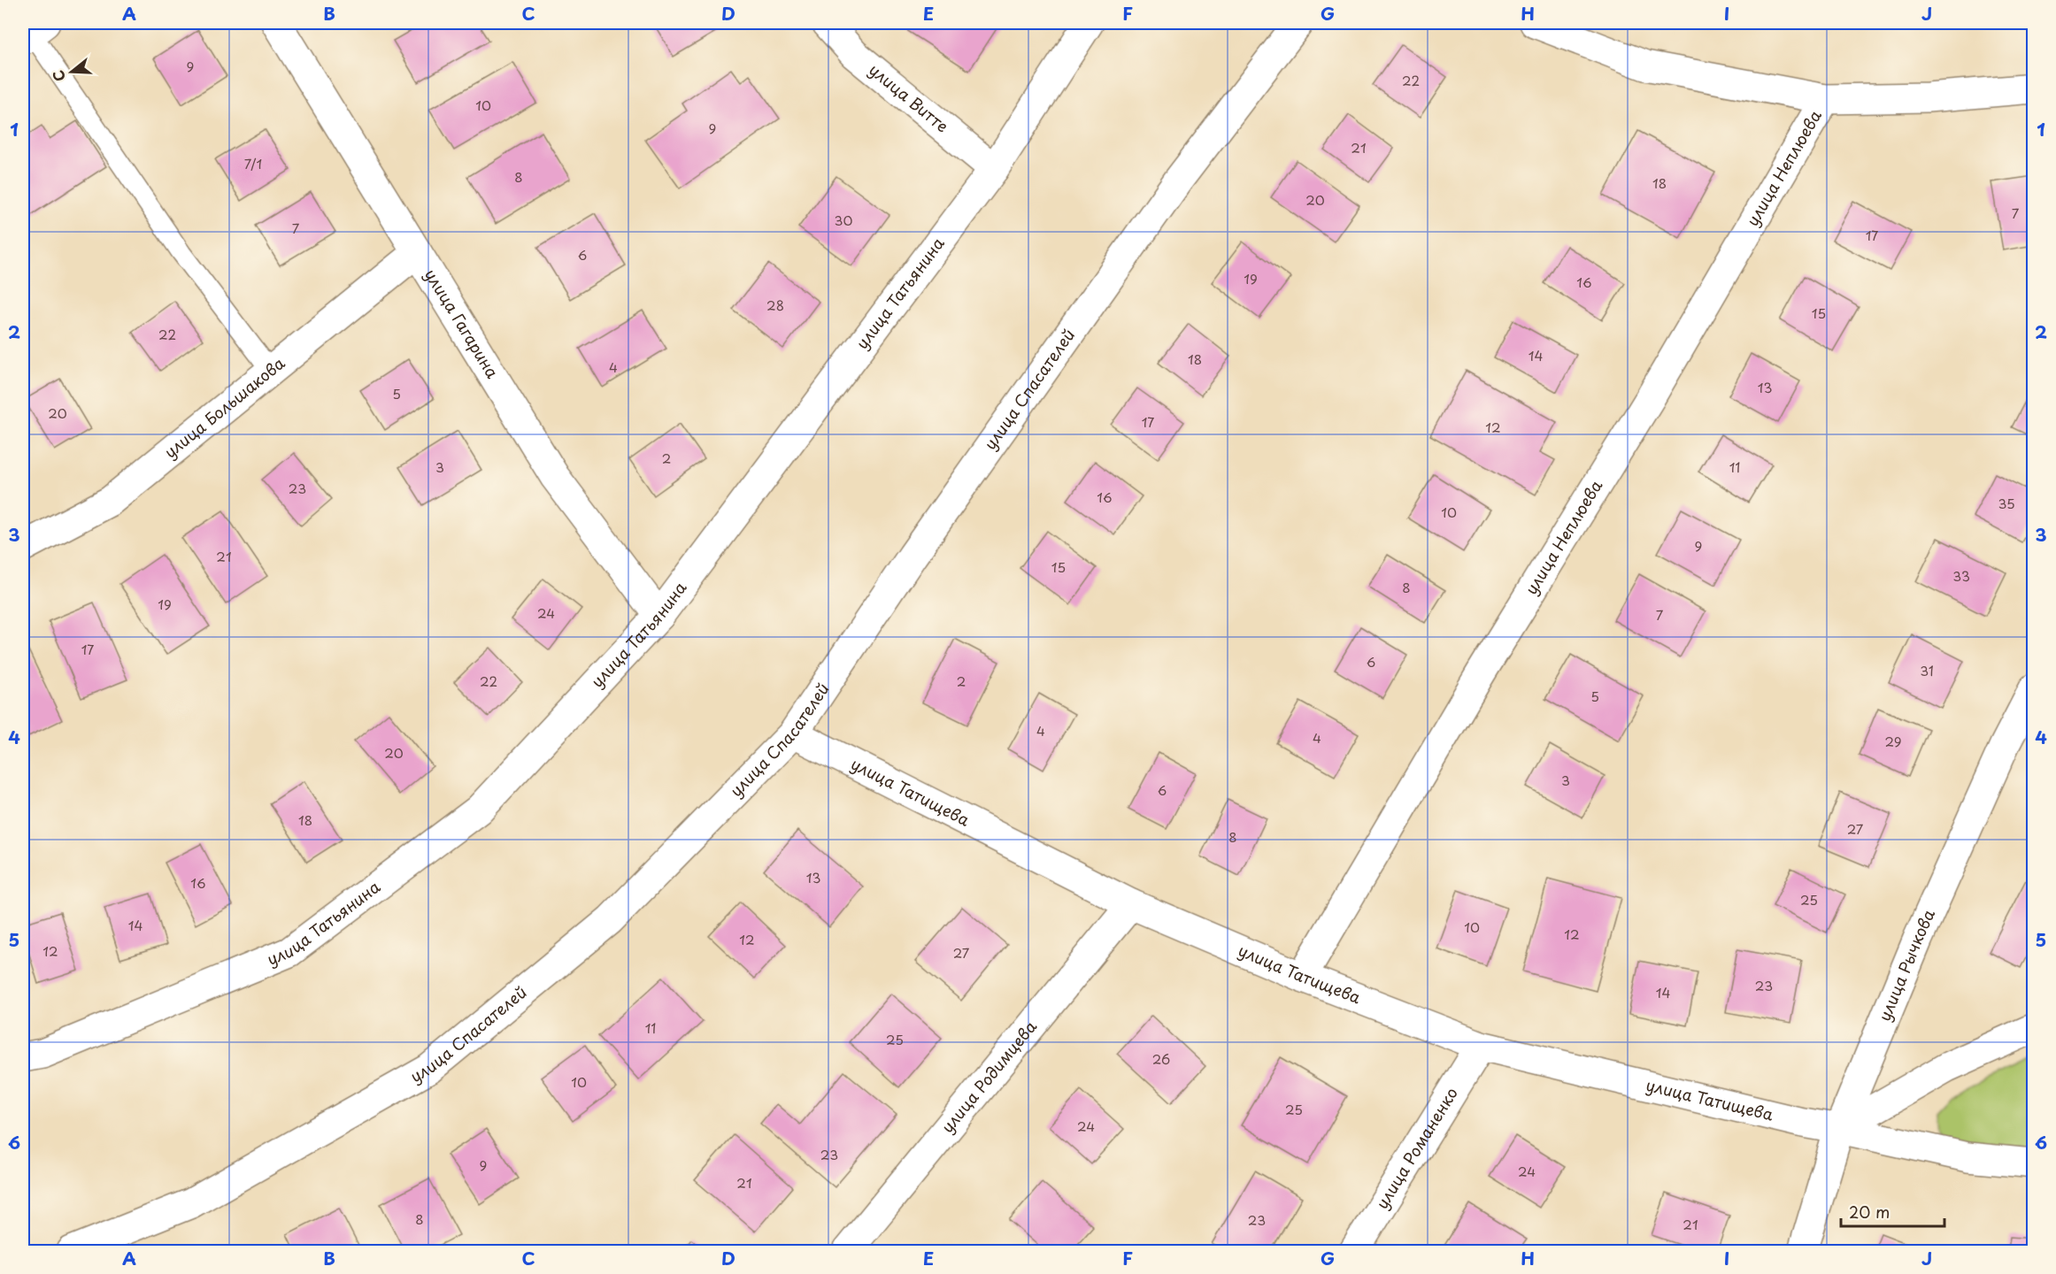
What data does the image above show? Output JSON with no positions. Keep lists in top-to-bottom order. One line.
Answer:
{"streets":{"street":["улица Витте","улица Неплюева","улица Татьянина","улица Гагарина","улица Спасателей","улица Большакова","улица Татищева","улица Рычкова","улица Родимцева","улица Романенко"]},"crossings":[["улица Витте","улица Татьянина"],["улица Неплюева","улица Татищева"],["улица Татьянина","улица Гагарина"],["улица Гагарина","улица Большакова"],["улица Спасателей","улица Татищева"],["улица Татищева","улица Рычкова"],["улица Татищева","улица Родимцева"],["улица Татищева","улица Романенко"]],"house_numbers":["9","22","10","9","21","7/1","8","18","20","7","30","7","17","6","19","16","28","15","22","14","18","4","13","5","20","17","12","2","3","11","23","16","35","10","9","21","15","33","8","19","24","7","17","6","31","22","2","5","4","4","29","20","3","6","18","27","8","13","16","25","14","10","12","12","12","27","23","14","11","25","26","10","25","24","23","9","24","21","8","23","21"],"scale_bar":"20 m","north":"left","grid":{"columns":["A","B","C","D","E","F","G","H","I","J"],"rows":["1","2","3","4","5","6"]}}
